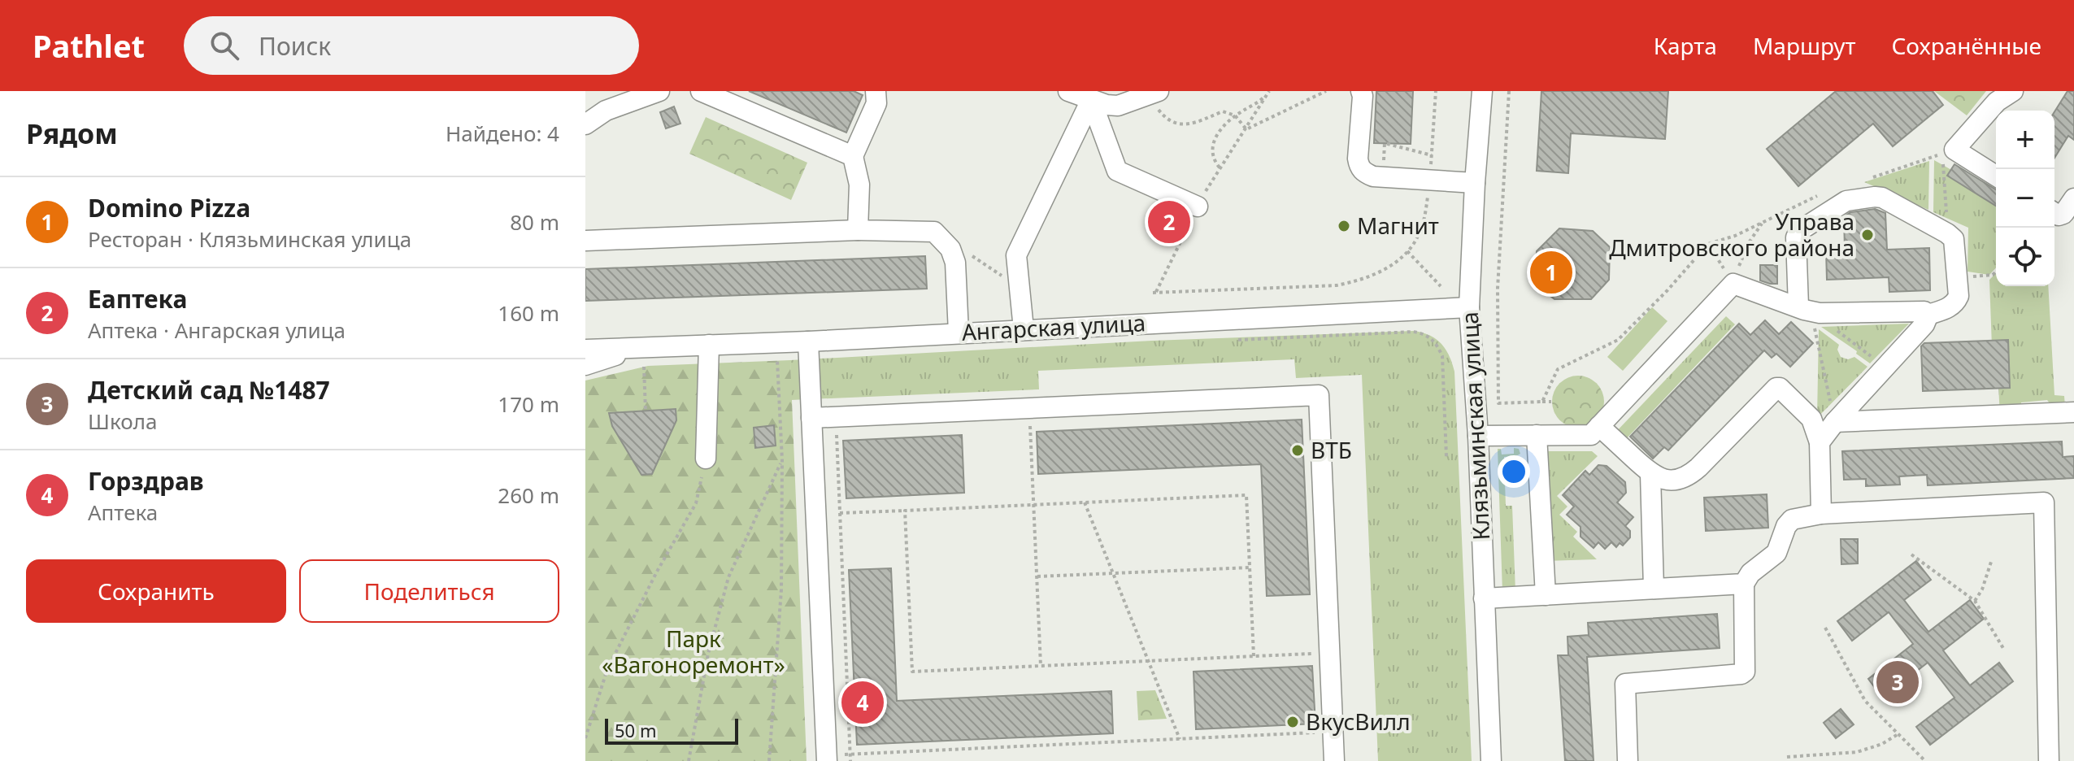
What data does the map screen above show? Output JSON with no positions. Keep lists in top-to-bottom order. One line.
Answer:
{"streets":{"street":["Ангарская улица","Клязьминская улица"]},"crossings":[["Ангарская улица","Клязьминская улица"]],"parks":["Парк «Вагоноремонт»"],"places":["Магнит","Управа Дмитровского района","ВТБ","ВкусВилл"],"scale_bar":"50 m","page":{"header":"Pathlet","search":"Поиск","nav":["Карта","Маршрут","Сохранённые"],"heading":["Рядом","Найдено: 4"],"map_buttons":["+","−"],"list":[{"mark":"1","name":"Domino Pizza","note":"Ресторан · Клязьминская улица","value":"80 m"},{"mark":"2","name":"Еаптека","note":"Аптека · Ангарская улица","value":"160 m"},{"mark":"3","name":"Детский сад №1487","note":"Школа","value":"170 m"},{"mark":"4","name":"Горздрав","note":"Аптека","value":"260 m"}],"pins":["2","1","3","4"],"buttons":["Сохранить","Поделиться"],"scale":"50 m"}}
